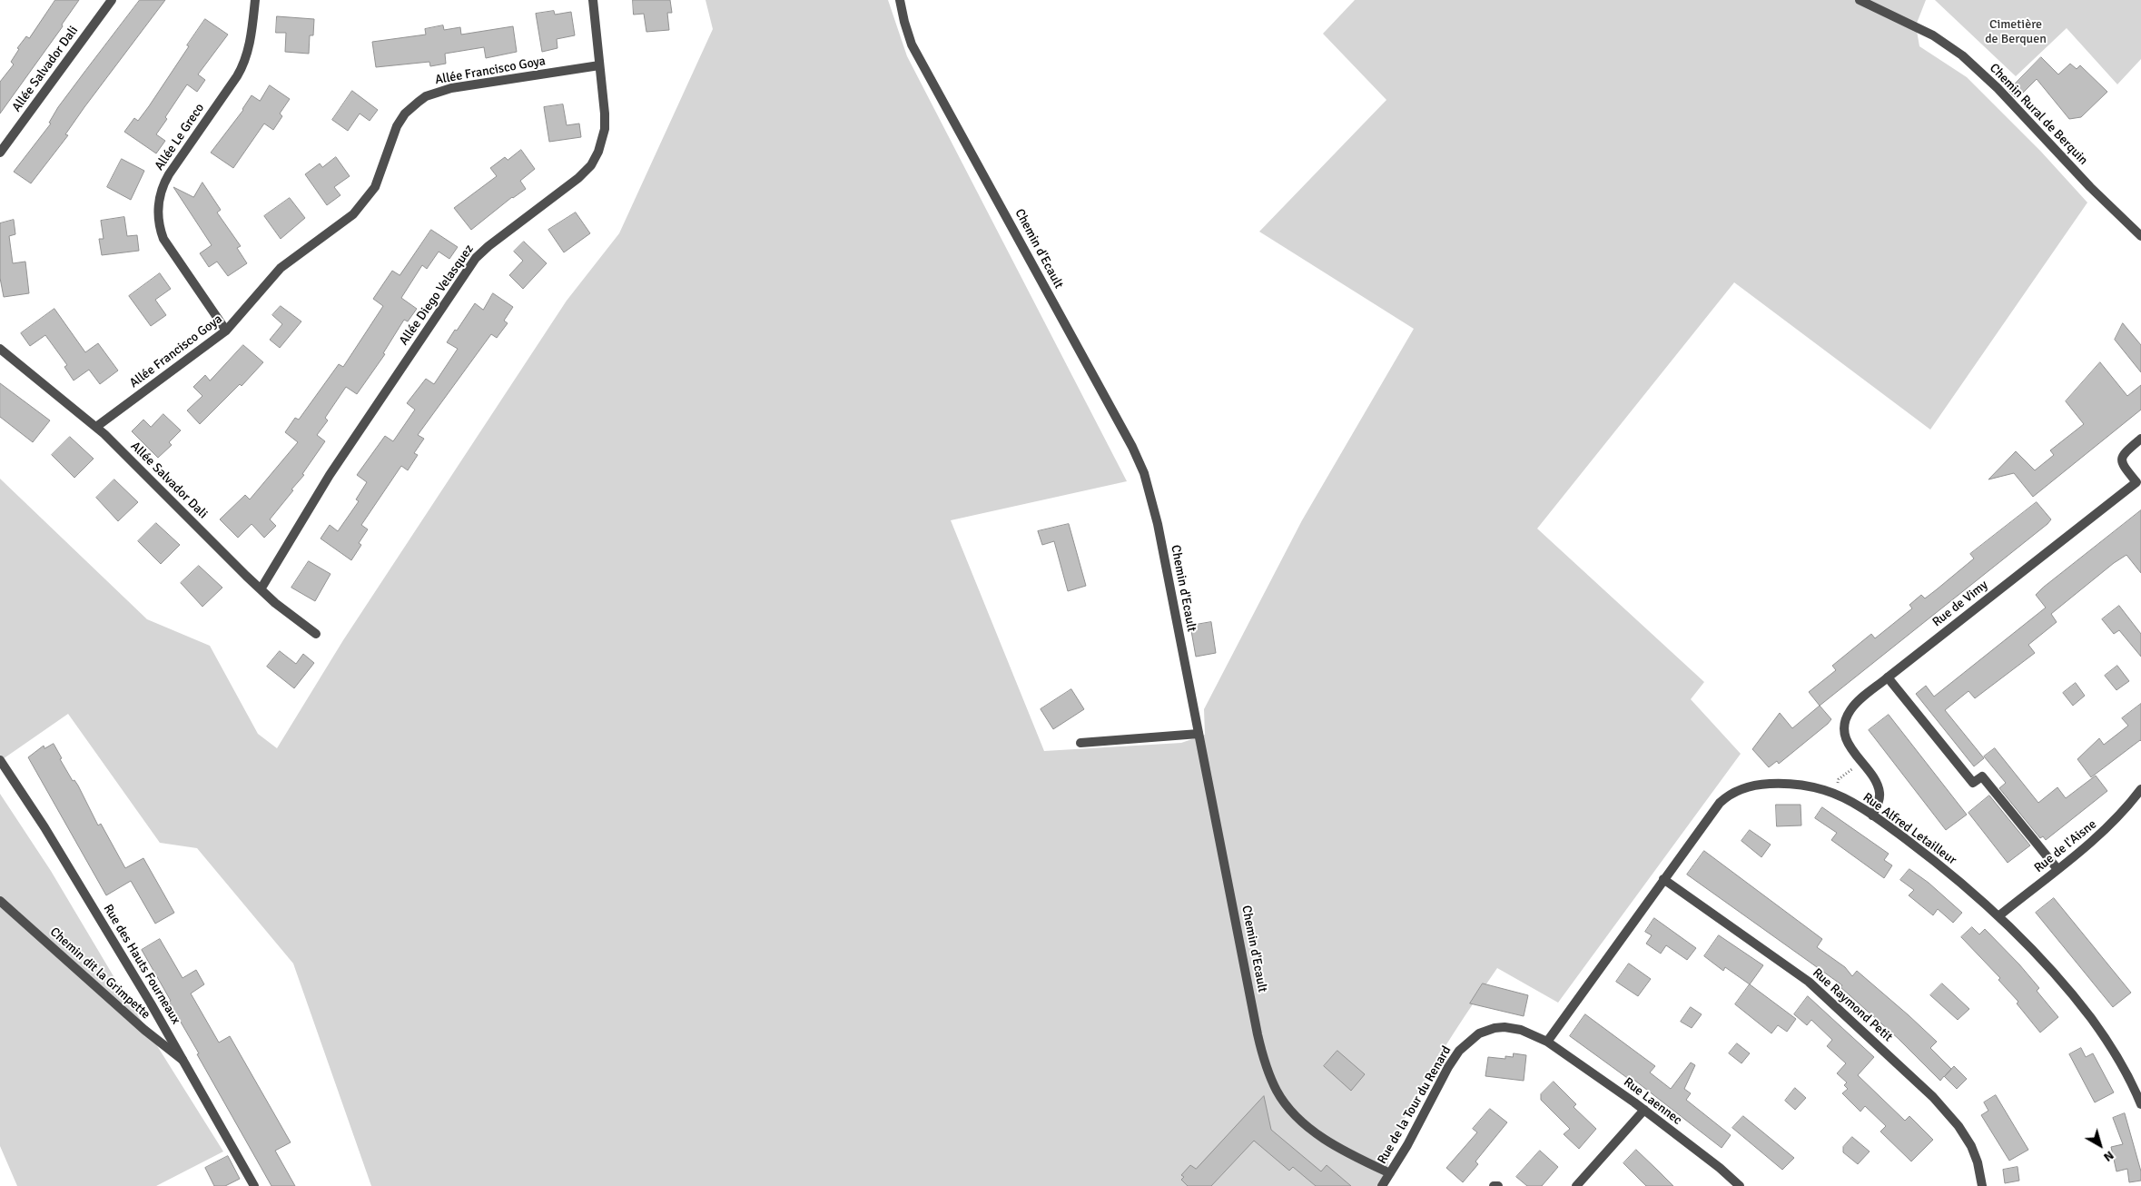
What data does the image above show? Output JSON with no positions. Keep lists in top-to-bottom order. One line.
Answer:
{"streets":{"street":["Allée Salvador Dali","Allée Francisco Goya","Chemin Rural de Berquin","Allée Le Greco","Chemin d'Ecault","Allée Diego Velasquez","Rue de Vimy","Rue Alfred Letailleur","Rue de l'Aisne","Rue des Hauts Fourneaux","Chemin dit la Grimpette","Rue Raymond Petit","Rue Laennec","Rue de la Tour du Renard"]},"crossings":[["Allée Salvador Dali","Allée Francisco Goya"],["Allée Salvador Dali","Allée Diego Velasquez"],["Allée Francisco Goya","Allée Le Greco"],["Allée Francisco Goya","Allée Diego Velasquez"],["Chemin d'Ecault","Rue de la Tour du Renard"],["Rue de Vimy","Rue Alfred Letailleur"],["Rue Alfred Letailleur","Rue de l'Aisne"],["Rue Alfred Letailleur","Rue Raymond Petit"],["Rue Alfred Letailleur","Rue Laennec"],["Rue Alfred Letailleur","Rue de la Tour du Renard"],["Rue des Hauts Fourneaux","Chemin dit la Grimpette"],["Rue Laennec","Rue de la Tour du Renard"]],"parks":["Cimetière de Berquen"],"north":"bottom right"}
